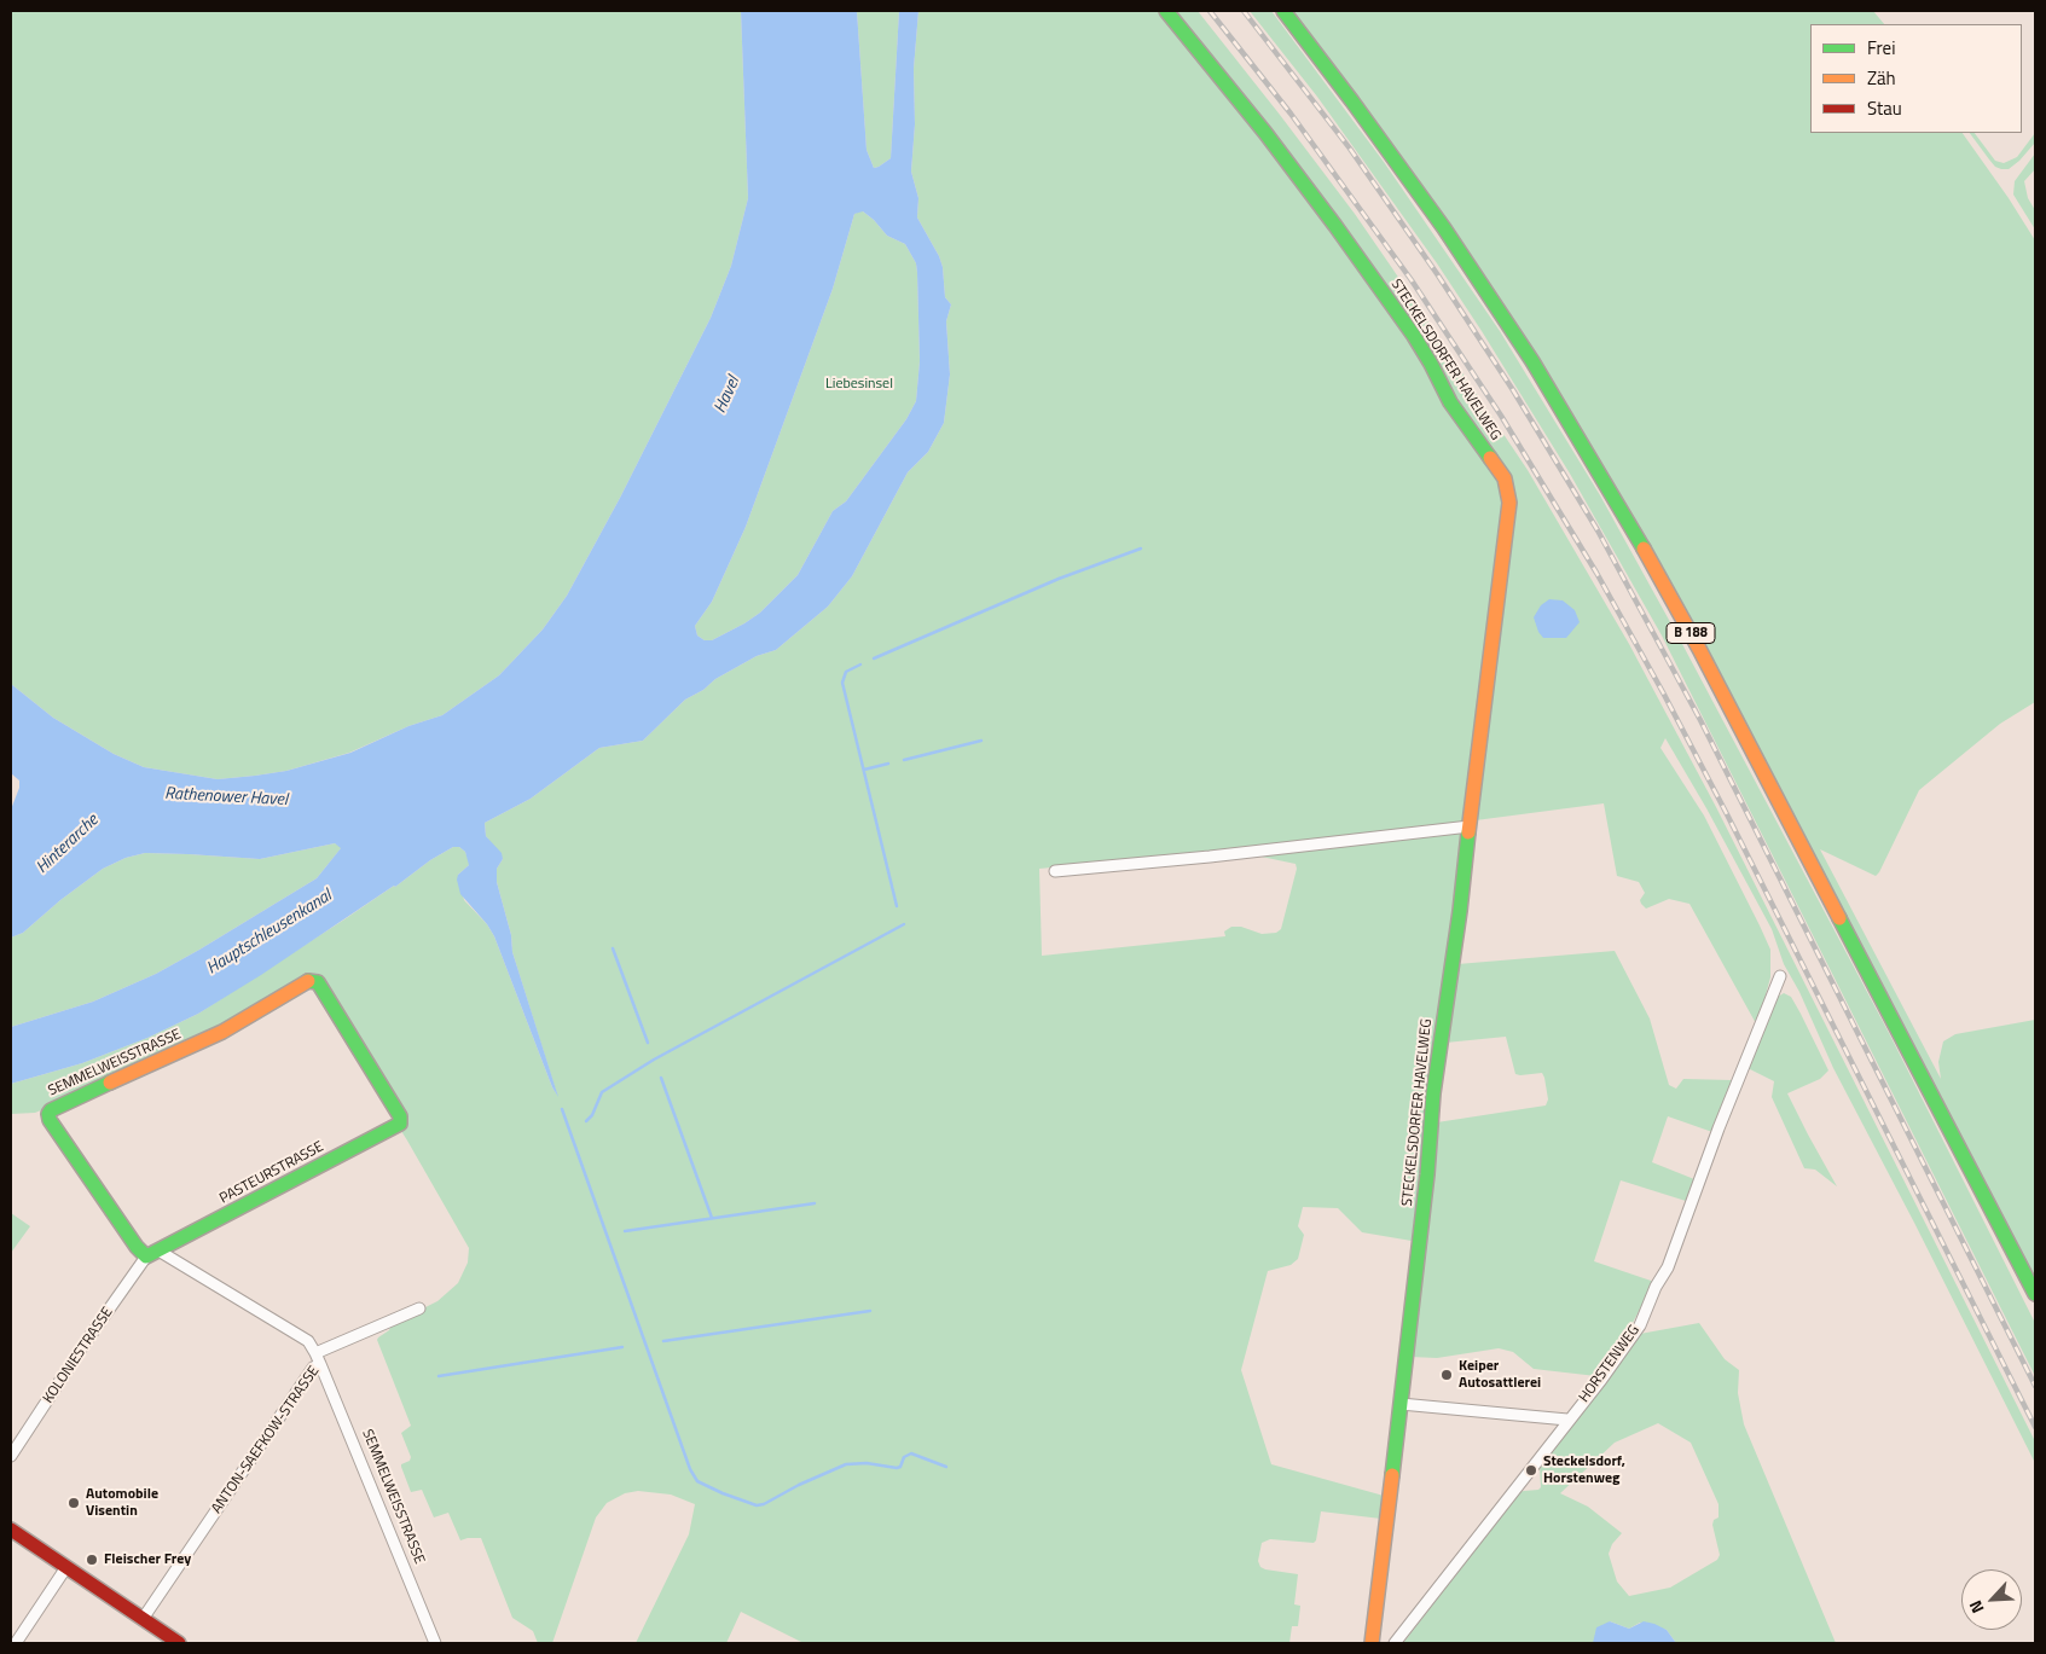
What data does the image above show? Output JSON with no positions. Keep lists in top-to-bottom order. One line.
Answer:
{"streets":{"street":["STECKELSDORFER HAVELWEG","B 188","SEMMELWEISSTRASSE","PASTEURSTRASSE","KOLONIESTRASSE","HORSTENWEG","ANTON-SAEFKOW-STRASSE"]},"crossings":[["SEMMELWEISSTRASSE","PASTEURSTRASSE"],["SEMMELWEISSTRASSE","KOLONIESTRASSE"],["SEMMELWEISSTRASSE","ANTON-SAEFKOW-STRASSE"],["PASTEURSTRASSE","KOLONIESTRASSE"]],"water":["Havel","Rathenower Havel","Hinterarche","Hauptschleusenkanal"],"parks":["Liebesinsel"],"places":["Keiper Autosattlerei","Steckelsdorf, Horstenweg","Automobile Visentin","Fleischer Frey"],"legend":["Frei","Zäh","Stau"],"north":"bottom left"}
